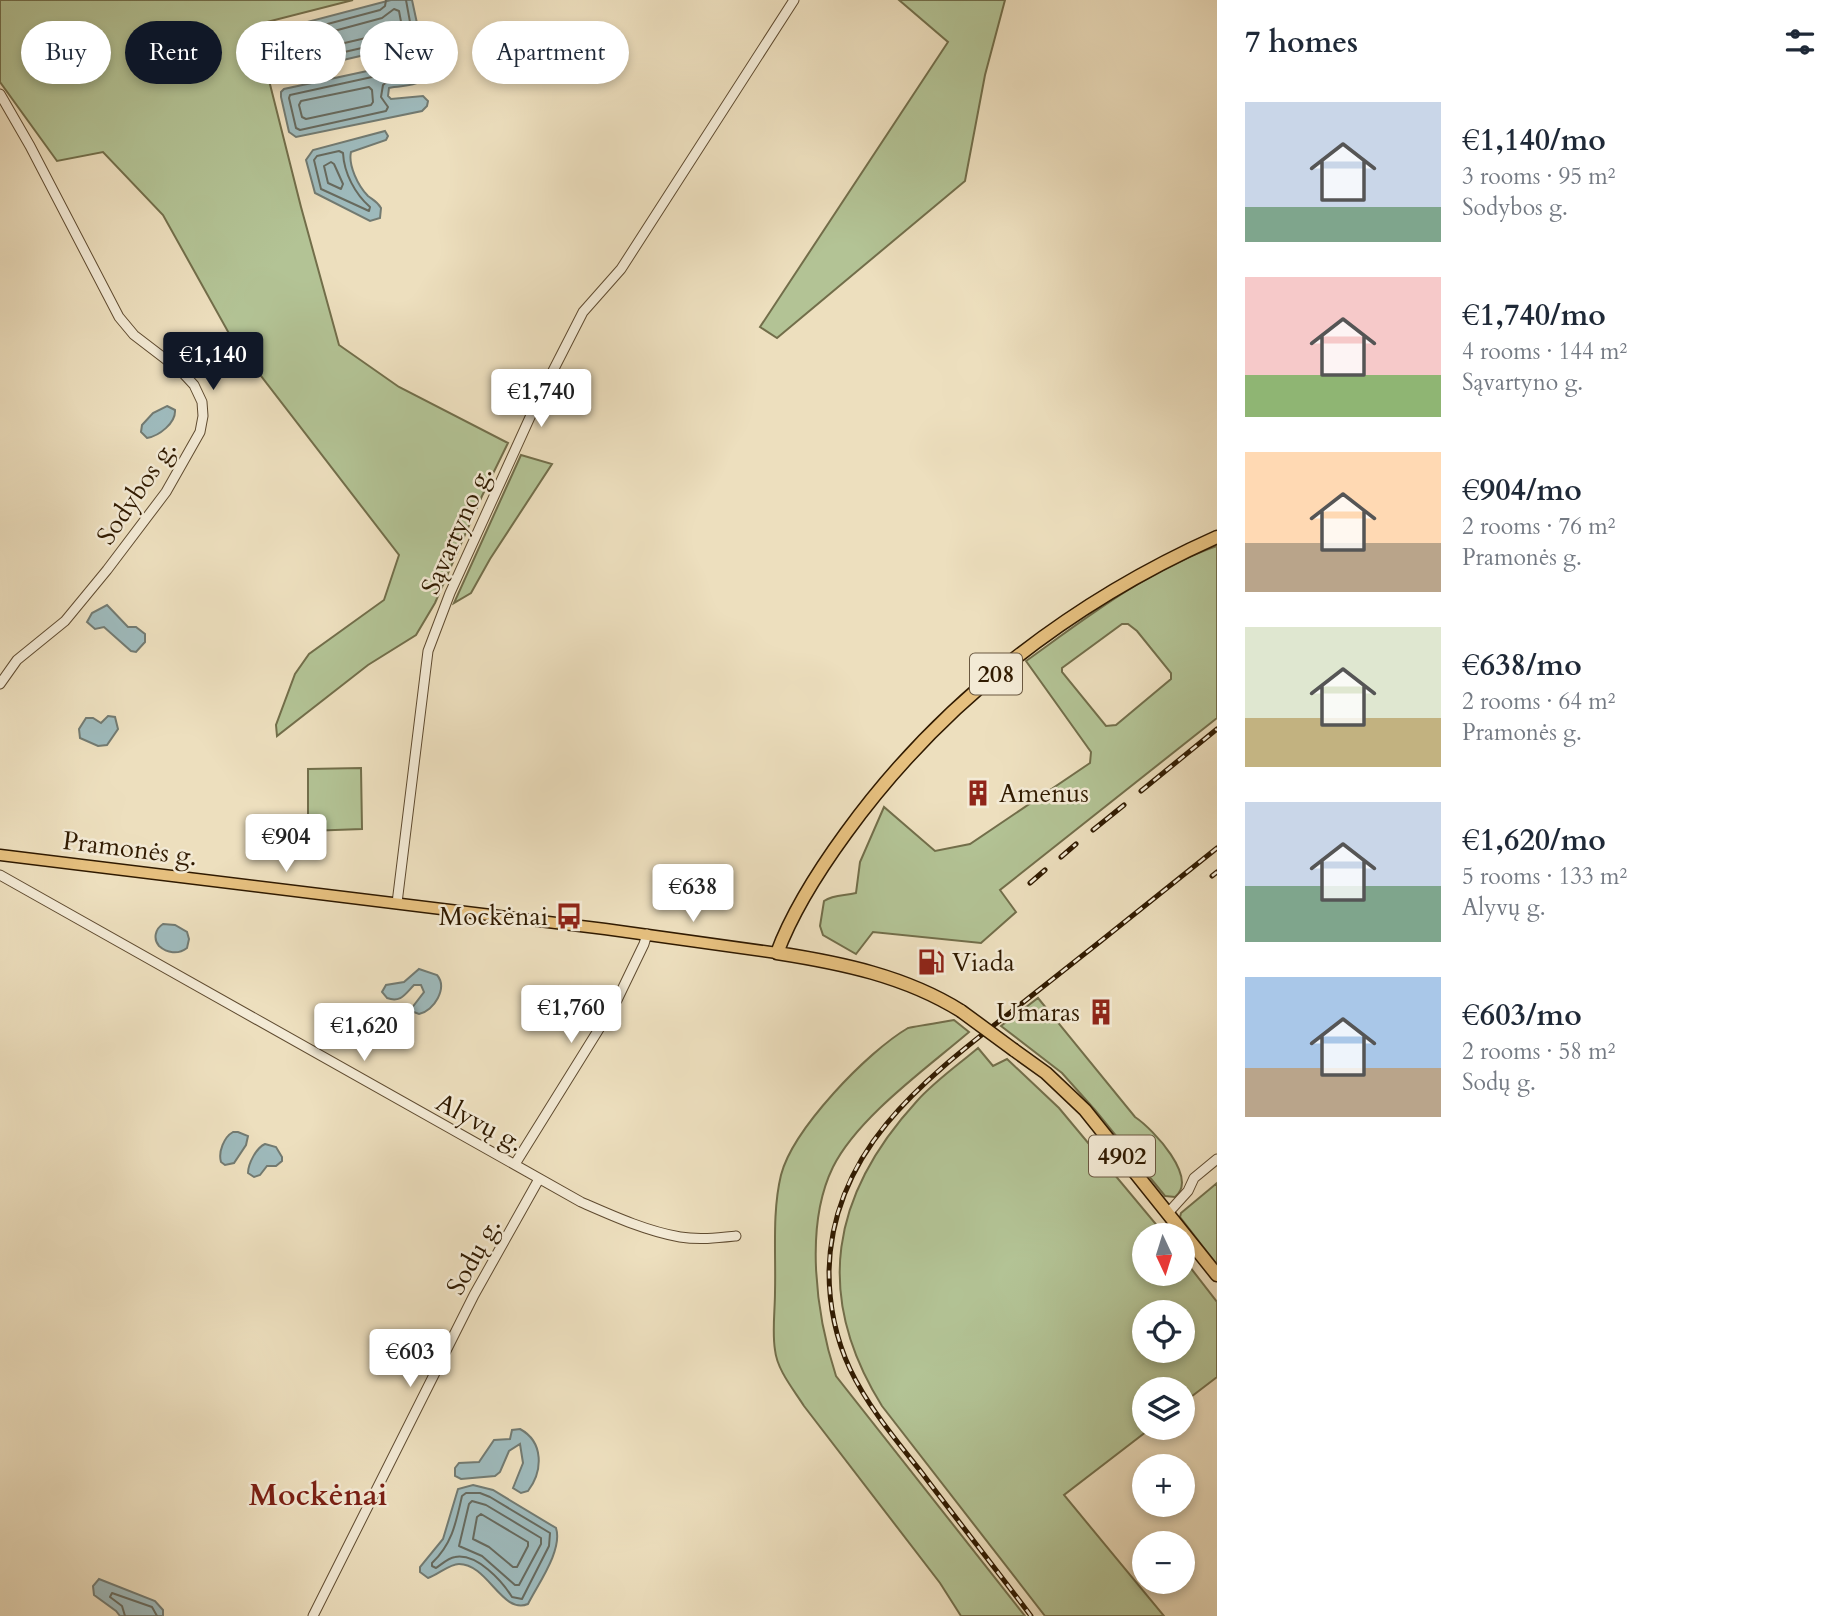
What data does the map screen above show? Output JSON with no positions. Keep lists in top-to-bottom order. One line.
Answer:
{"streets":{"highway":["208","Pramonės g.","4902"],"street":["Sodybos g.","Sąvartyno g.","Alyvų g.","Sodų g."]},"crossings":[["Sąvartyno g.","Pramonės g."],["208","Pramonės g."],["Alyvų g.","Sodų g."]],"districts":["Mockėnai"],"places":{"building":["Amenus","Umaras"],"bus stop":["Mockėnai"],"fuel station":["Viada"]},"north":"bottom","page":{"heading":"7 homes","chip":["Buy","Rent","Filters","New","Apartment"],"list":[{"name":"€1,140/mo","note":"3 rooms · 95 m² · Sodybos g."},{"name":"€1,740/mo","note":"4 rooms · 144 m² · Sąvartyno g."},{"name":"€904/mo","note":"2 rooms · 76 m² · Pramonės g."},{"name":"€638/mo","note":"2 rooms · 64 m² · Pramonės g."},{"name":"€1,620/mo","note":"5 rooms · 133 m² · Alyvų g."},{"name":"€603/mo","note":"2 rooms · 58 m² · Sodų g."}],"price":["€1,140","€1,740","€904","€638","€1,760","€1,620","€603"],"map_buttons":["+","−"]}}
